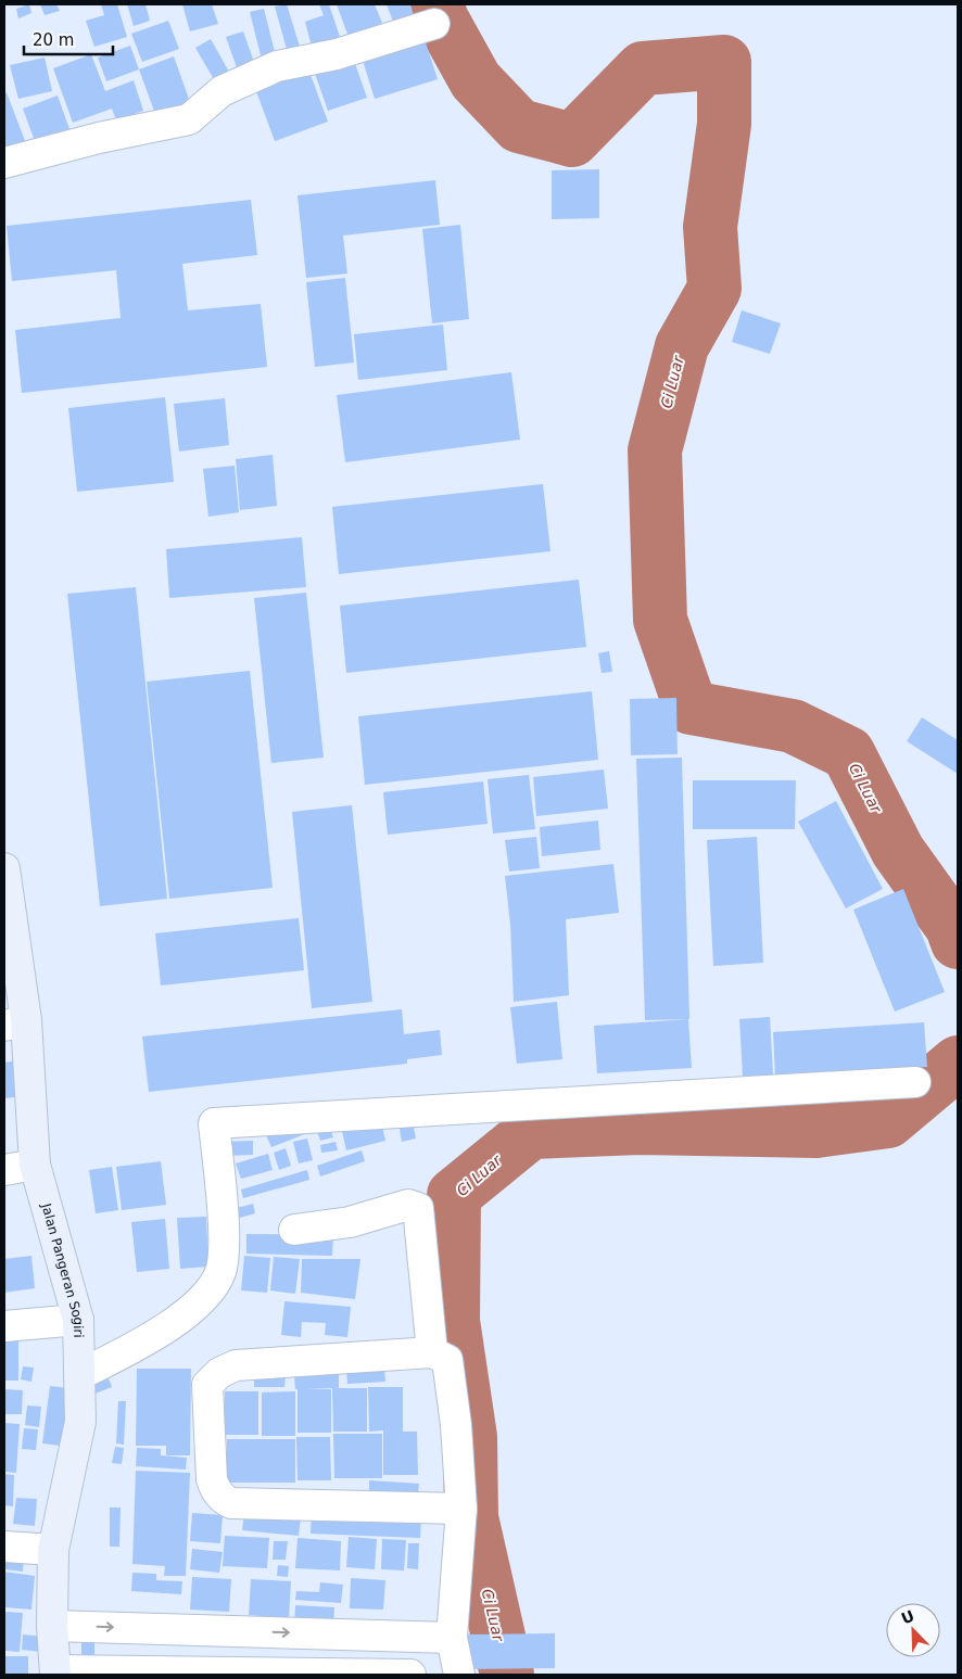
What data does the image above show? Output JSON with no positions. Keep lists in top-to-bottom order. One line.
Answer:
{"streets":{"street":["Jalan Pangeran Sogiri"]},"water":["Ci Luar"],"scale_bar":"20 m","north":"top left"}
